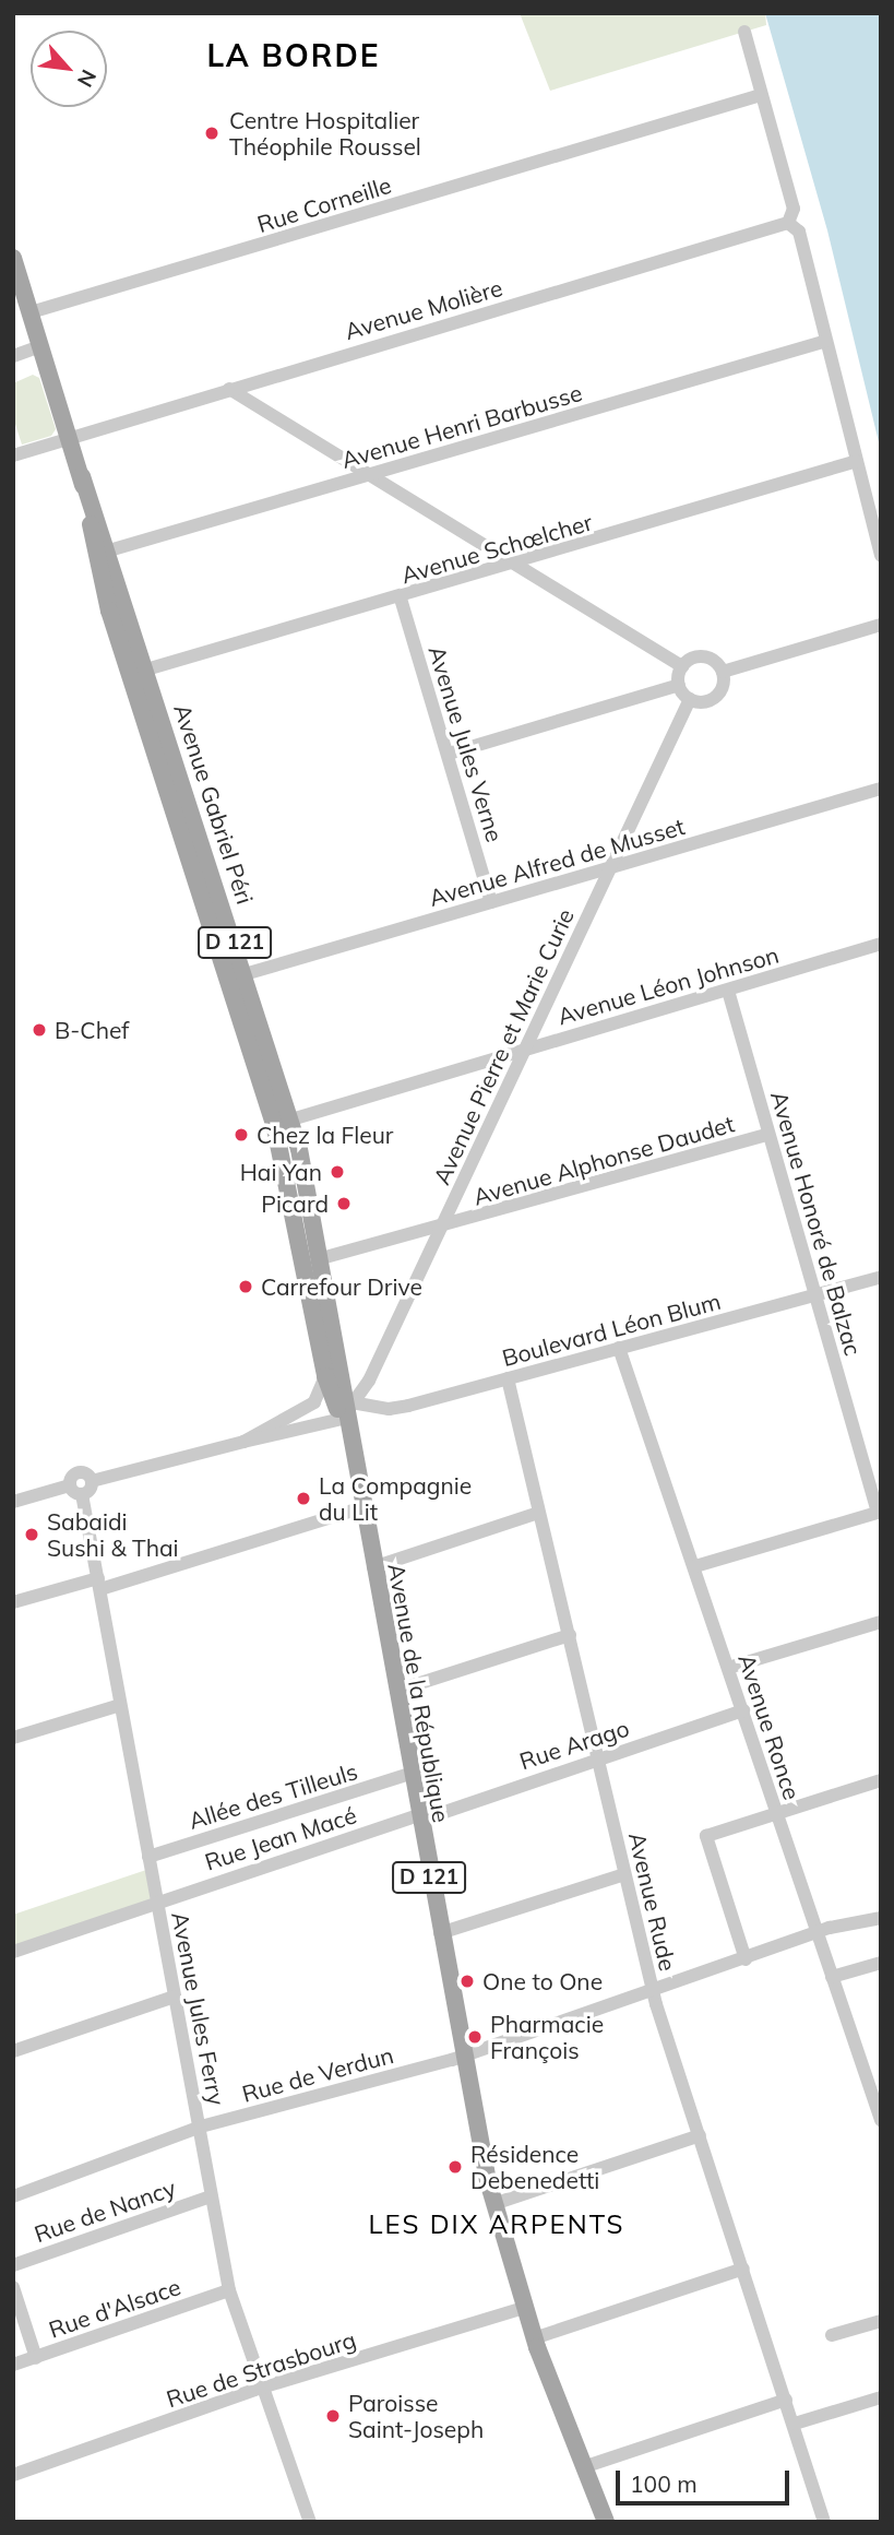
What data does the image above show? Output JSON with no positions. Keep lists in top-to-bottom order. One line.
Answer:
{"streets":{"main road":["Avenue Gabriel Péri","D 121","Avenue de la République"],"street":["Rue Corneille","Avenue Molière","Avenue Henri Barbusse","Avenue Schœlcher","Avenue Jules Verne","Avenue Alfred de Musset","Avenue Léon Johnson","Avenue Pierre et Marie Curie","Avenue Alphonse Daudet","Avenue Honoré de Balzac","Boulevard Léon Blum","Avenue Ronce","Rue Arago","Allée des Tilleuls","Rue Jean Macé","Avenue Rude","Avenue Jules Ferry","Rue de Verdun","Rue de Nancy","Rue d'Alsace","Rue de Strasbourg"]},"crossings":[["Rue Corneille","Avenue Gabriel Péri"],["Avenue Molière","Avenue Gabriel Péri"],["Avenue Henri Barbusse","Avenue Gabriel Péri"],["Avenue Schœlcher","Avenue Jules Verne"],["Avenue Schœlcher","Avenue Gabriel Péri"],["Avenue Jules Verne","Avenue Alfred de Musset"],["Avenue Gabriel Péri","Avenue Alfred de Musset"],["Avenue Gabriel Péri","Avenue Léon Johnson"],["Avenue Gabriel Péri","Avenue Pierre et Marie Curie"],["Avenue Gabriel Péri","Avenue Alphonse Daudet"],["Avenue Gabriel Péri","Boulevard Léon Blum"],["Avenue Gabriel Péri","Avenue de la République"],["Avenue Alfred de Musset","Avenue Pierre et Marie Curie"],["Avenue Léon Johnson","Avenue Pierre et Marie Curie"],["Avenue Léon Johnson","Avenue Honoré de Balzac"],["Avenue Pierre et Marie Curie","Avenue Alphonse Daudet"],["Avenue Pierre et Marie Curie","Boulevard Léon Blum"],["Avenue Pierre et Marie Curie","Avenue de la République"],["Avenue Alphonse Daudet","Avenue Honoré de Balzac"],["Avenue Honoré de Balzac","Boulevard Léon Blum"],["Boulevard Léon Blum","Avenue de la République"],["Boulevard Léon Blum","Avenue Ronce"],["Boulevard Léon Blum","Avenue Rude"],["Avenue de la République","Rue Arago"],["Avenue de la République","Allée des Tilleuls"],["Avenue de la République","Rue Jean Macé"],["Avenue de la République","Rue de Verdun"],["Avenue de la République","Rue de Strasbourg"],["Avenue Ronce","Rue Arago"],["Avenue Ronce","Rue de Verdun"],["Rue Arago","Rue Jean Macé"],["Rue Arago","Avenue Rude"],["Allée des Tilleuls","Avenue Jules Ferry"],["Rue Jean Macé","Avenue Jules Ferry"],["Avenue Rude","Rue de Verdun"],["Avenue Jules Ferry","Rue de Verdun"],["Avenue Jules Ferry","Rue de Nancy"],["Avenue Jules Ferry","Rue d'Alsace"],["Avenue Jules Ferry","Rue de Strasbourg"]],"districts":["LA BORDE","LES DIX ARPENTS"],"places":["Centre Hospitalier Théophile Roussel","B-Chef","Chez la Fleur","Hai Yan","Picard","Carrefour Drive","La Compagnie du Lit","Sabaidi Sushi & Thai","One to One","Pharmacie François","Résidence Debenedetti","Paroisse Saint-Joseph"],"scale_bar":"100 m","north":"bottom right"}
